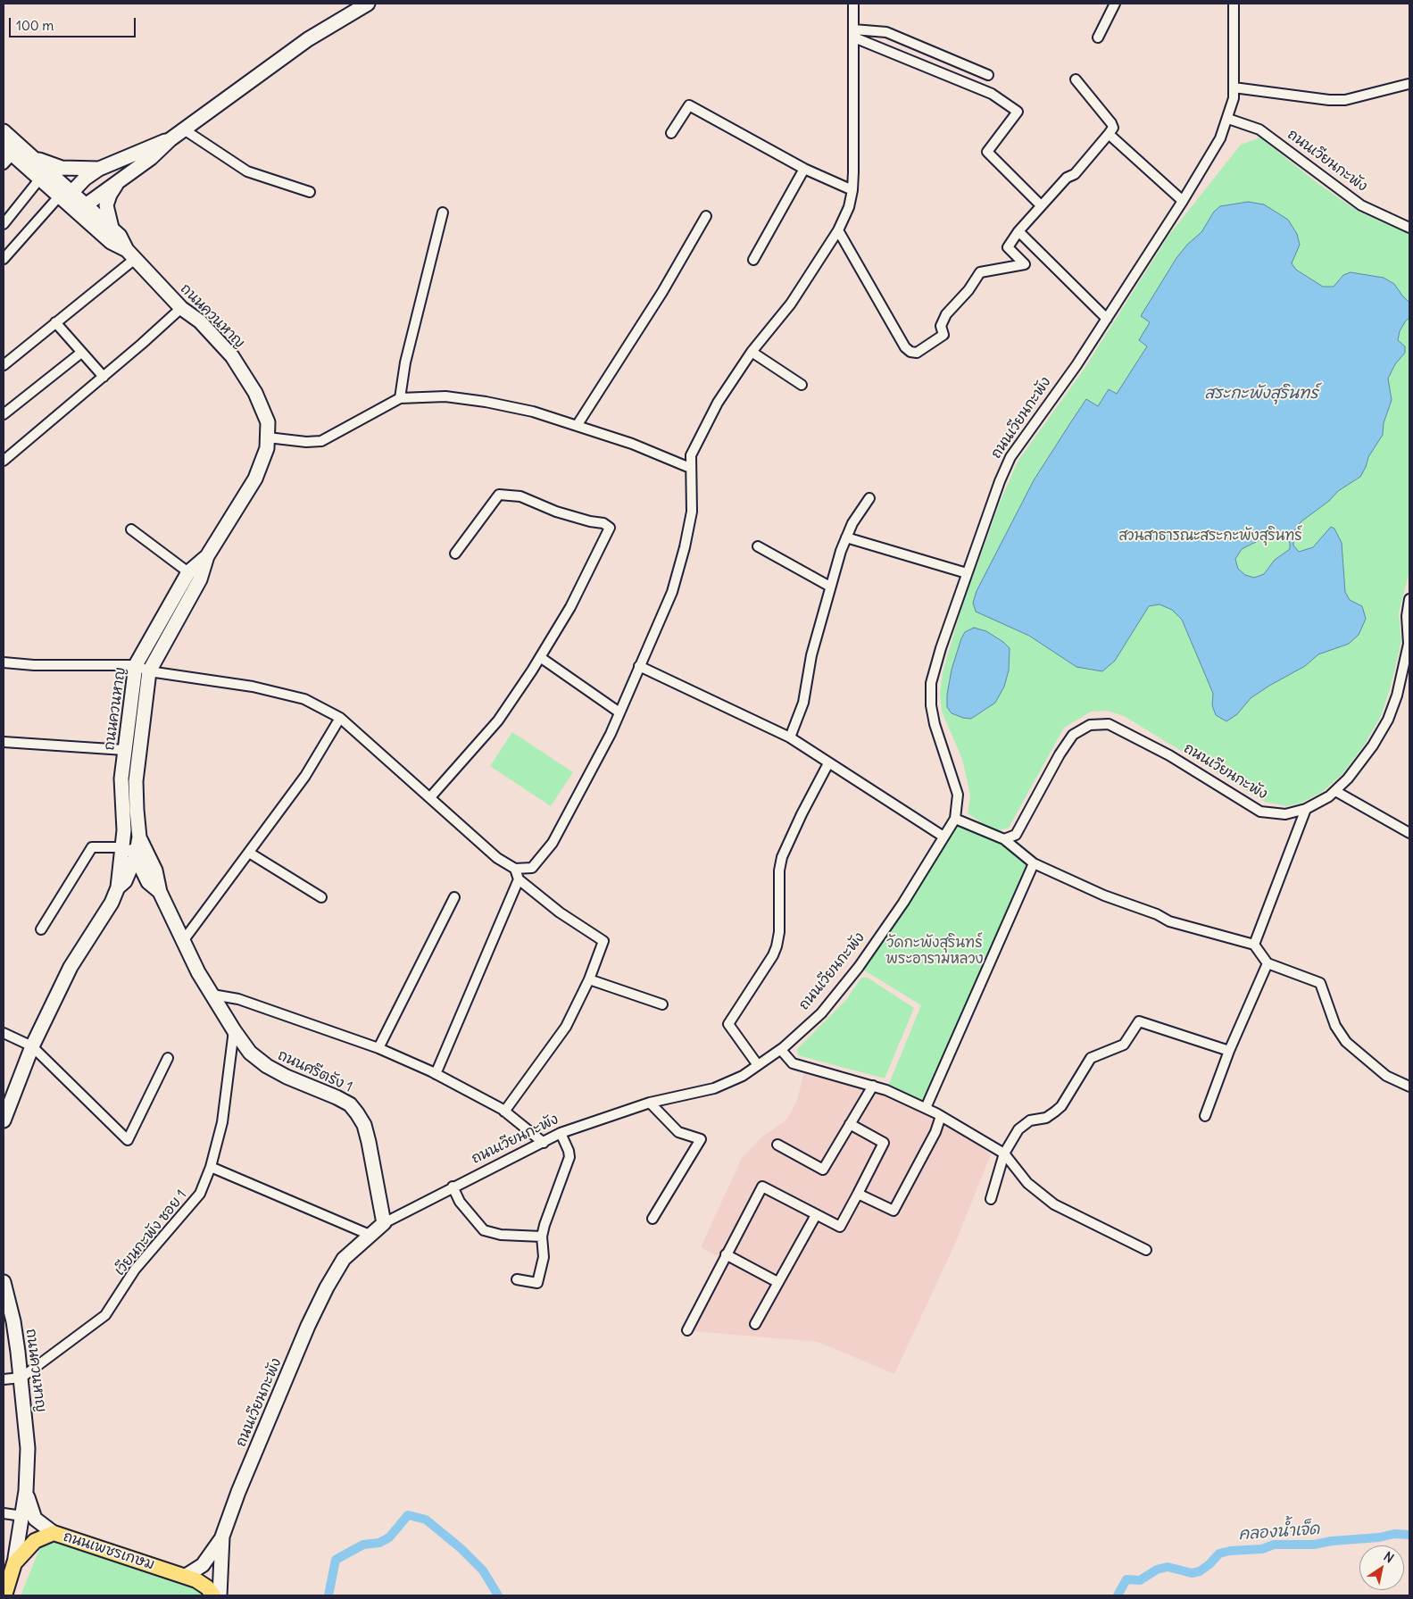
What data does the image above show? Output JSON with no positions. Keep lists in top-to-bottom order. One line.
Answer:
{"streets":{"main road":["ถนนเวียนกะพัง","ถนนควนหาญ","ถนนศรีตรัง 1","ถนนเพชรเกษม"],"street":["เวียนกะพัง ซอย 1"]},"crossings":[["ถนนเวียนกะพัง","ถนนศรีตรัง 1"],["ถนนควนหาญ","ถนนศรีตรัง 1"],["ถนนควนหาญ","เวียนกะพัง ซอย 1"],["ถนนควนหาญ","ถนนเพชรเกษม"],["ถนนศรีตรัง 1","เวียนกะพัง ซอย 1"]],"water":["สระกะพังสุรินทร์","คลองน้ำเจ็ด"],"parks":["สวนสาธารณะสระกะพังสุรินทร์","วัดกะพังสุรินทร์ พระอารามหลวง"],"scale_bar":"100 m","north":"top right"}
